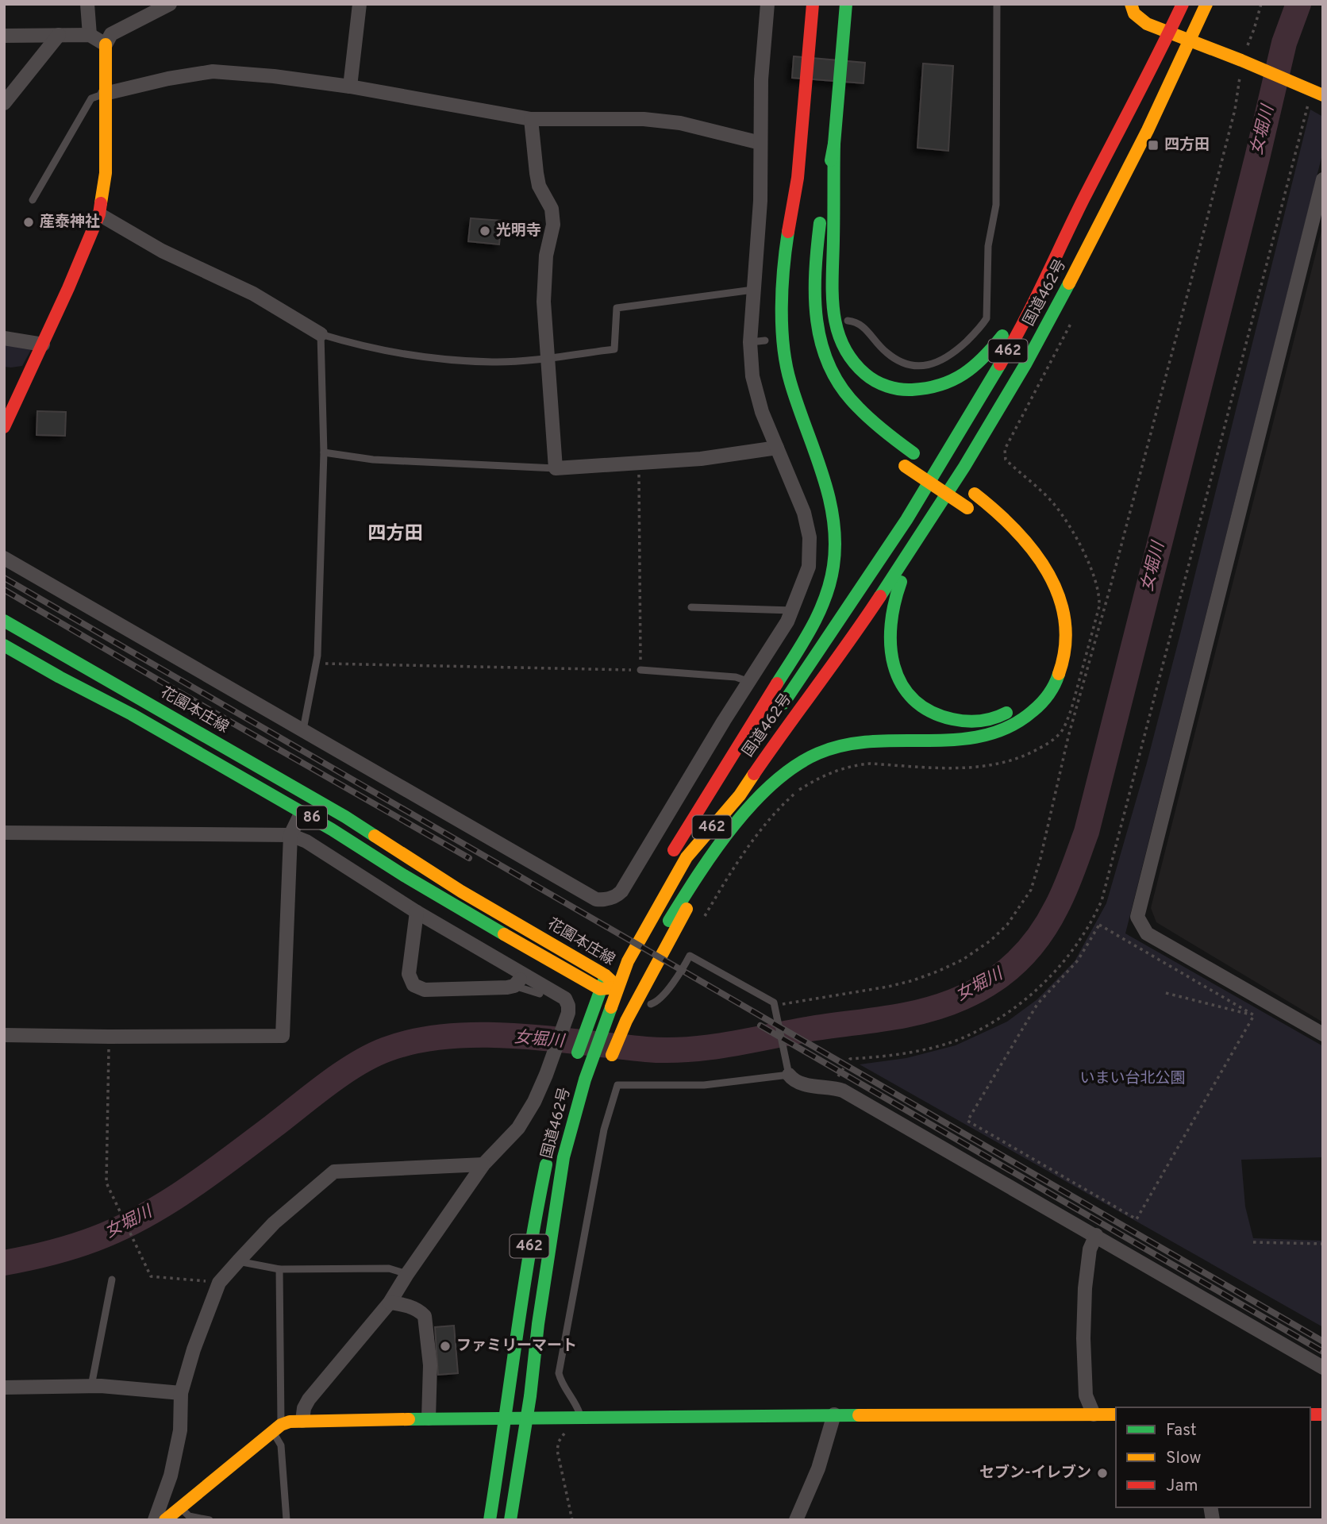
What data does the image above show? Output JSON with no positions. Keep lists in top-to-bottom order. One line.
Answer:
{"streets":{"main road":["国道462号","462","花園本庄線","86"]},"crossings":[["国道462号","花園本庄線"]],"districts":["四方田"],"water":["女堀川"],"parks":["いまい台北公園"],"places":{"transit":["四方田"],"other":["産泰神社","光明寺","ファミリーマート","セブン-イレブン"]},"legend":["Fast","Slow","Jam"]}
